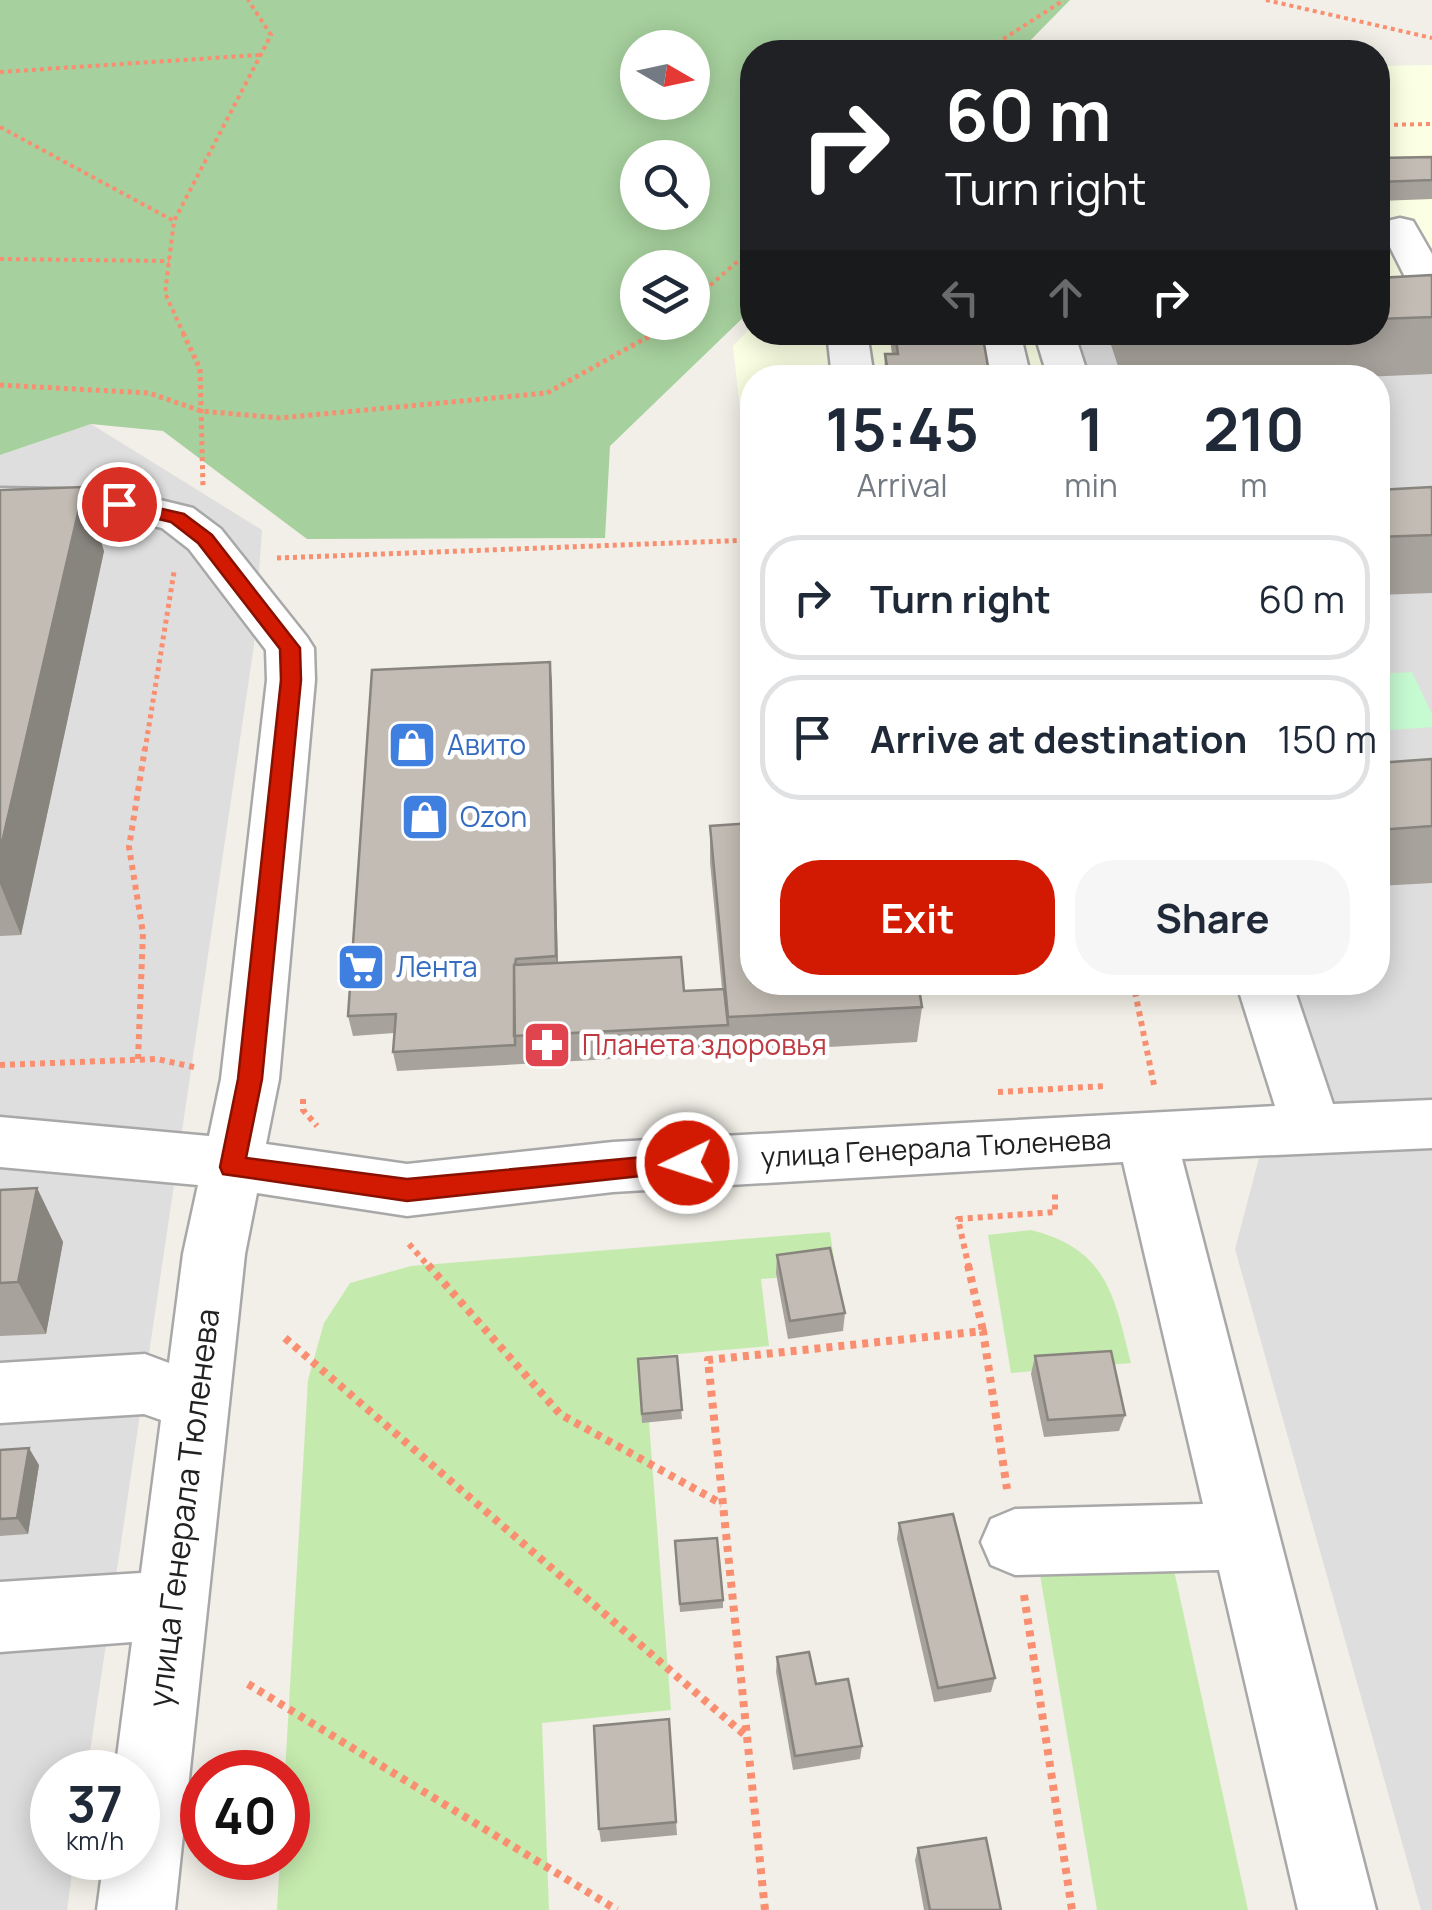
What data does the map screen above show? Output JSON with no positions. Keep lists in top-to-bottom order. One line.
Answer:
{"streets":{"street":["улица Генерала Тюленева"]},"places":{"shop":["Авито","Ozon"],"supermarket":["Лента"],"pharmacy":["Планета здоровья"]},"north":"right","page":{"turn":["60 m","Turn right"],"eta":["15:45","Arrival","1","min","210","m"],"list":[{"name":"Turn right","value":"60 m"},{"name":"Arrive at destination","value":"150 m"}],"buttons":["Exit","Share"],"speed":"37 km/h","limit":"40"}}
